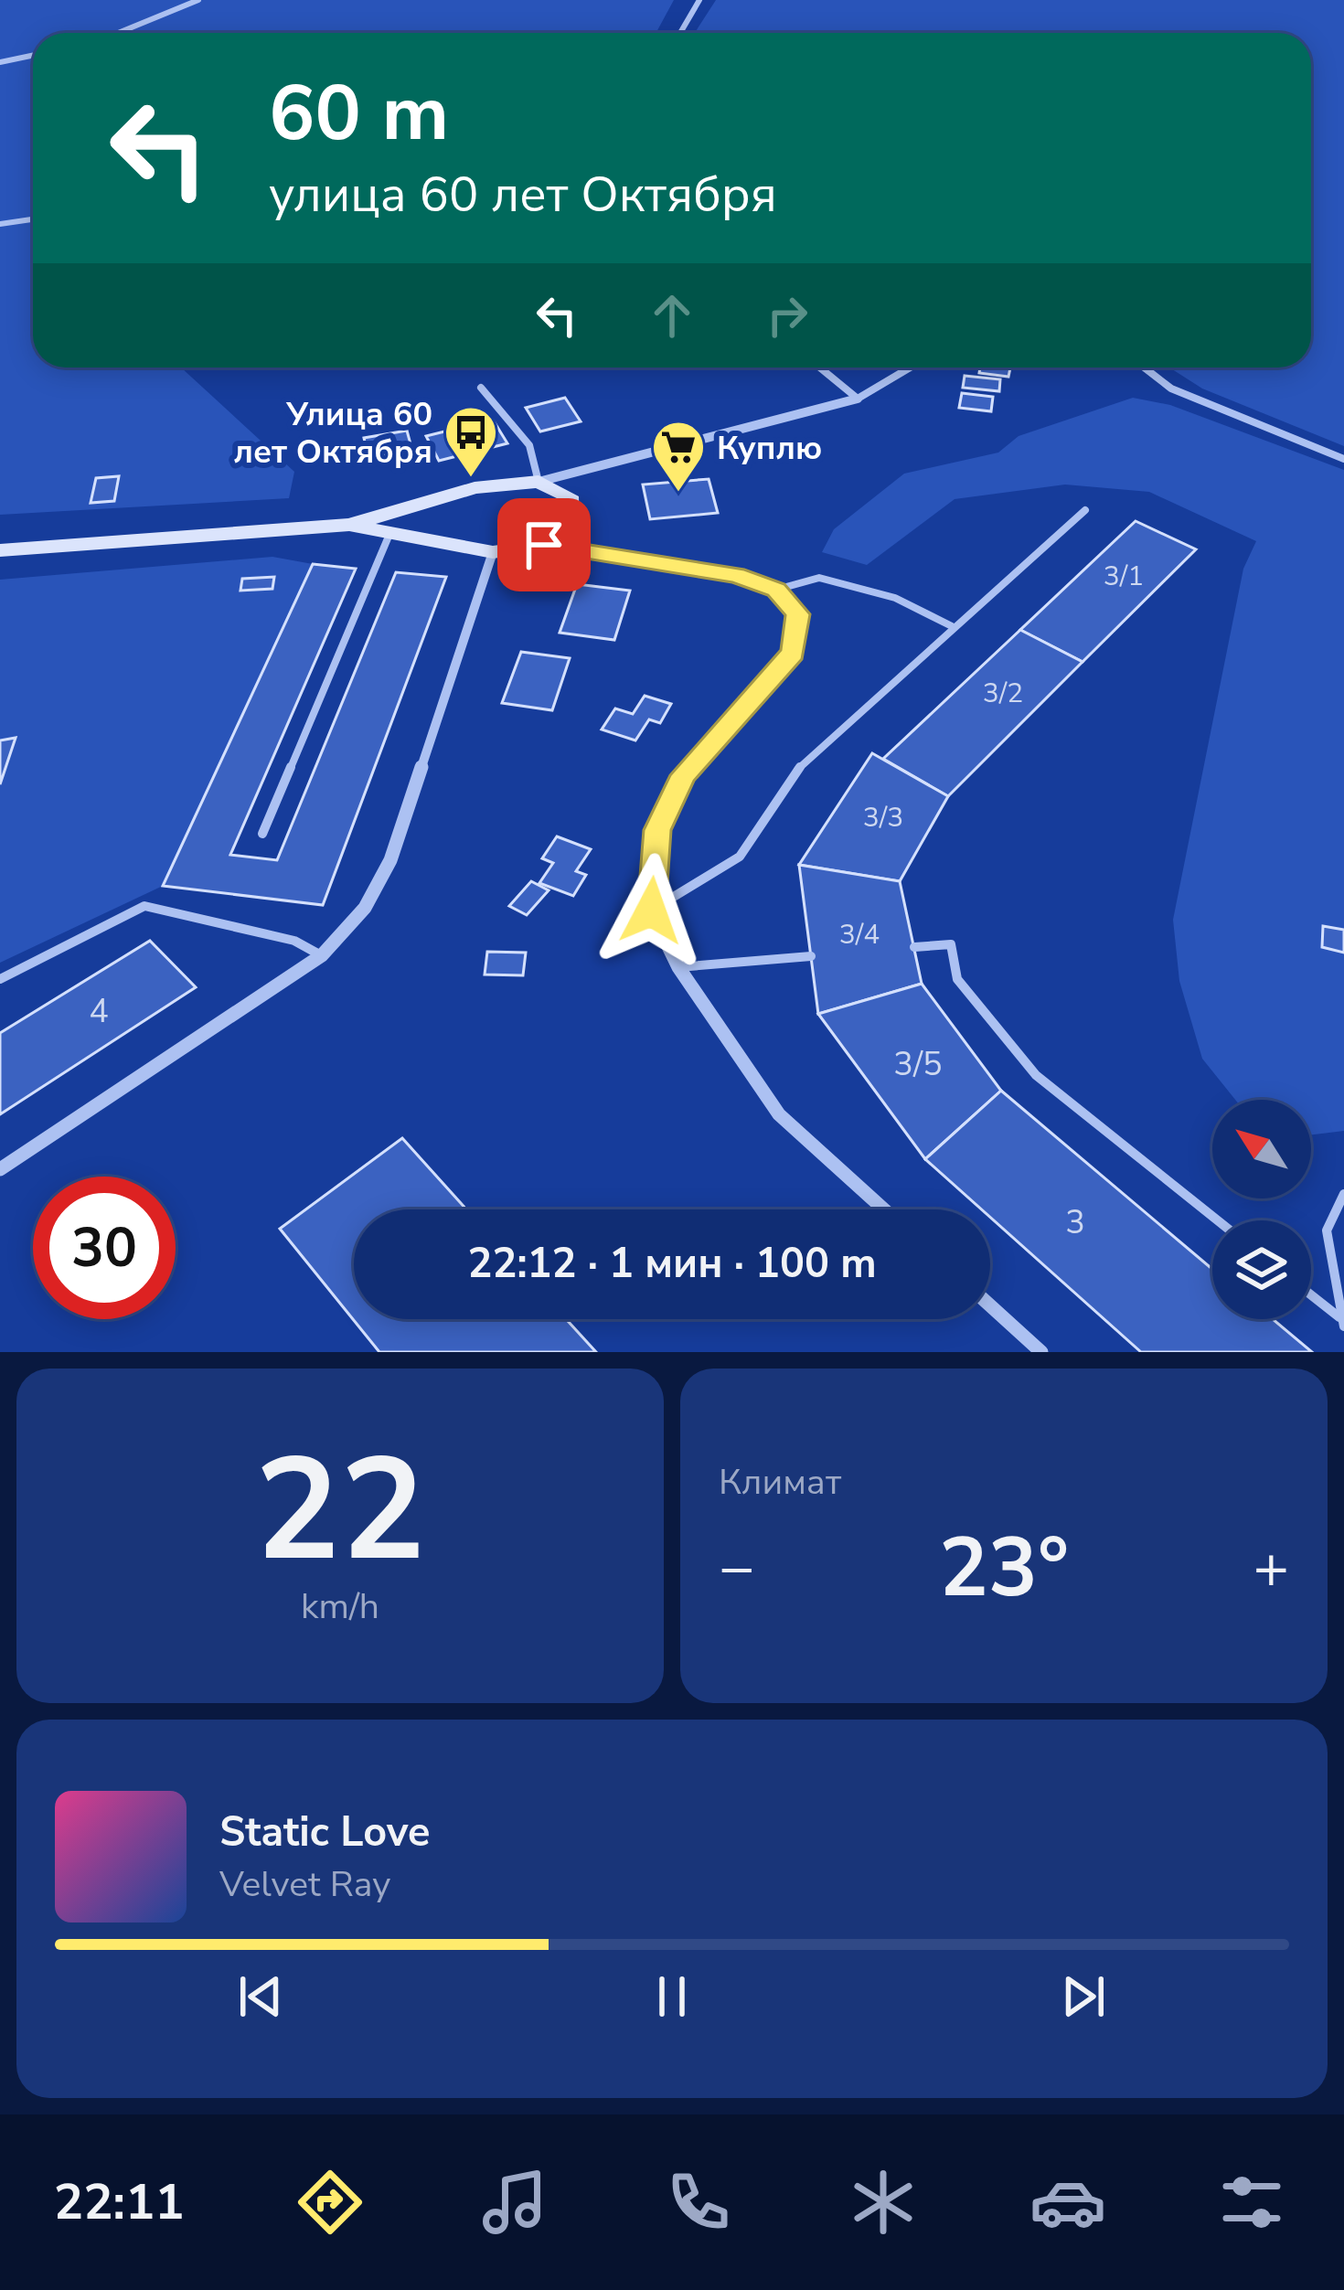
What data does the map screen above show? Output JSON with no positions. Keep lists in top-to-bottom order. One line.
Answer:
{"places":{"bus stop":["Улица 60 лет Октября"],"supermarket":["Куплю"]},"house_numbers":["3/1","3/2","3/3","3/4","4","3/5","3"],"north":"top left","page":{"turn":["60 m","улица 60 лет Октября"],"limit":"30","trip":"22:12 · 1 мин · 100 m","tile":[["22","km/h"],"Климат"],"heat":["−","23°","+"],"song":["Static Love","Velvet Ray"],"tabs":"22:11"}}
